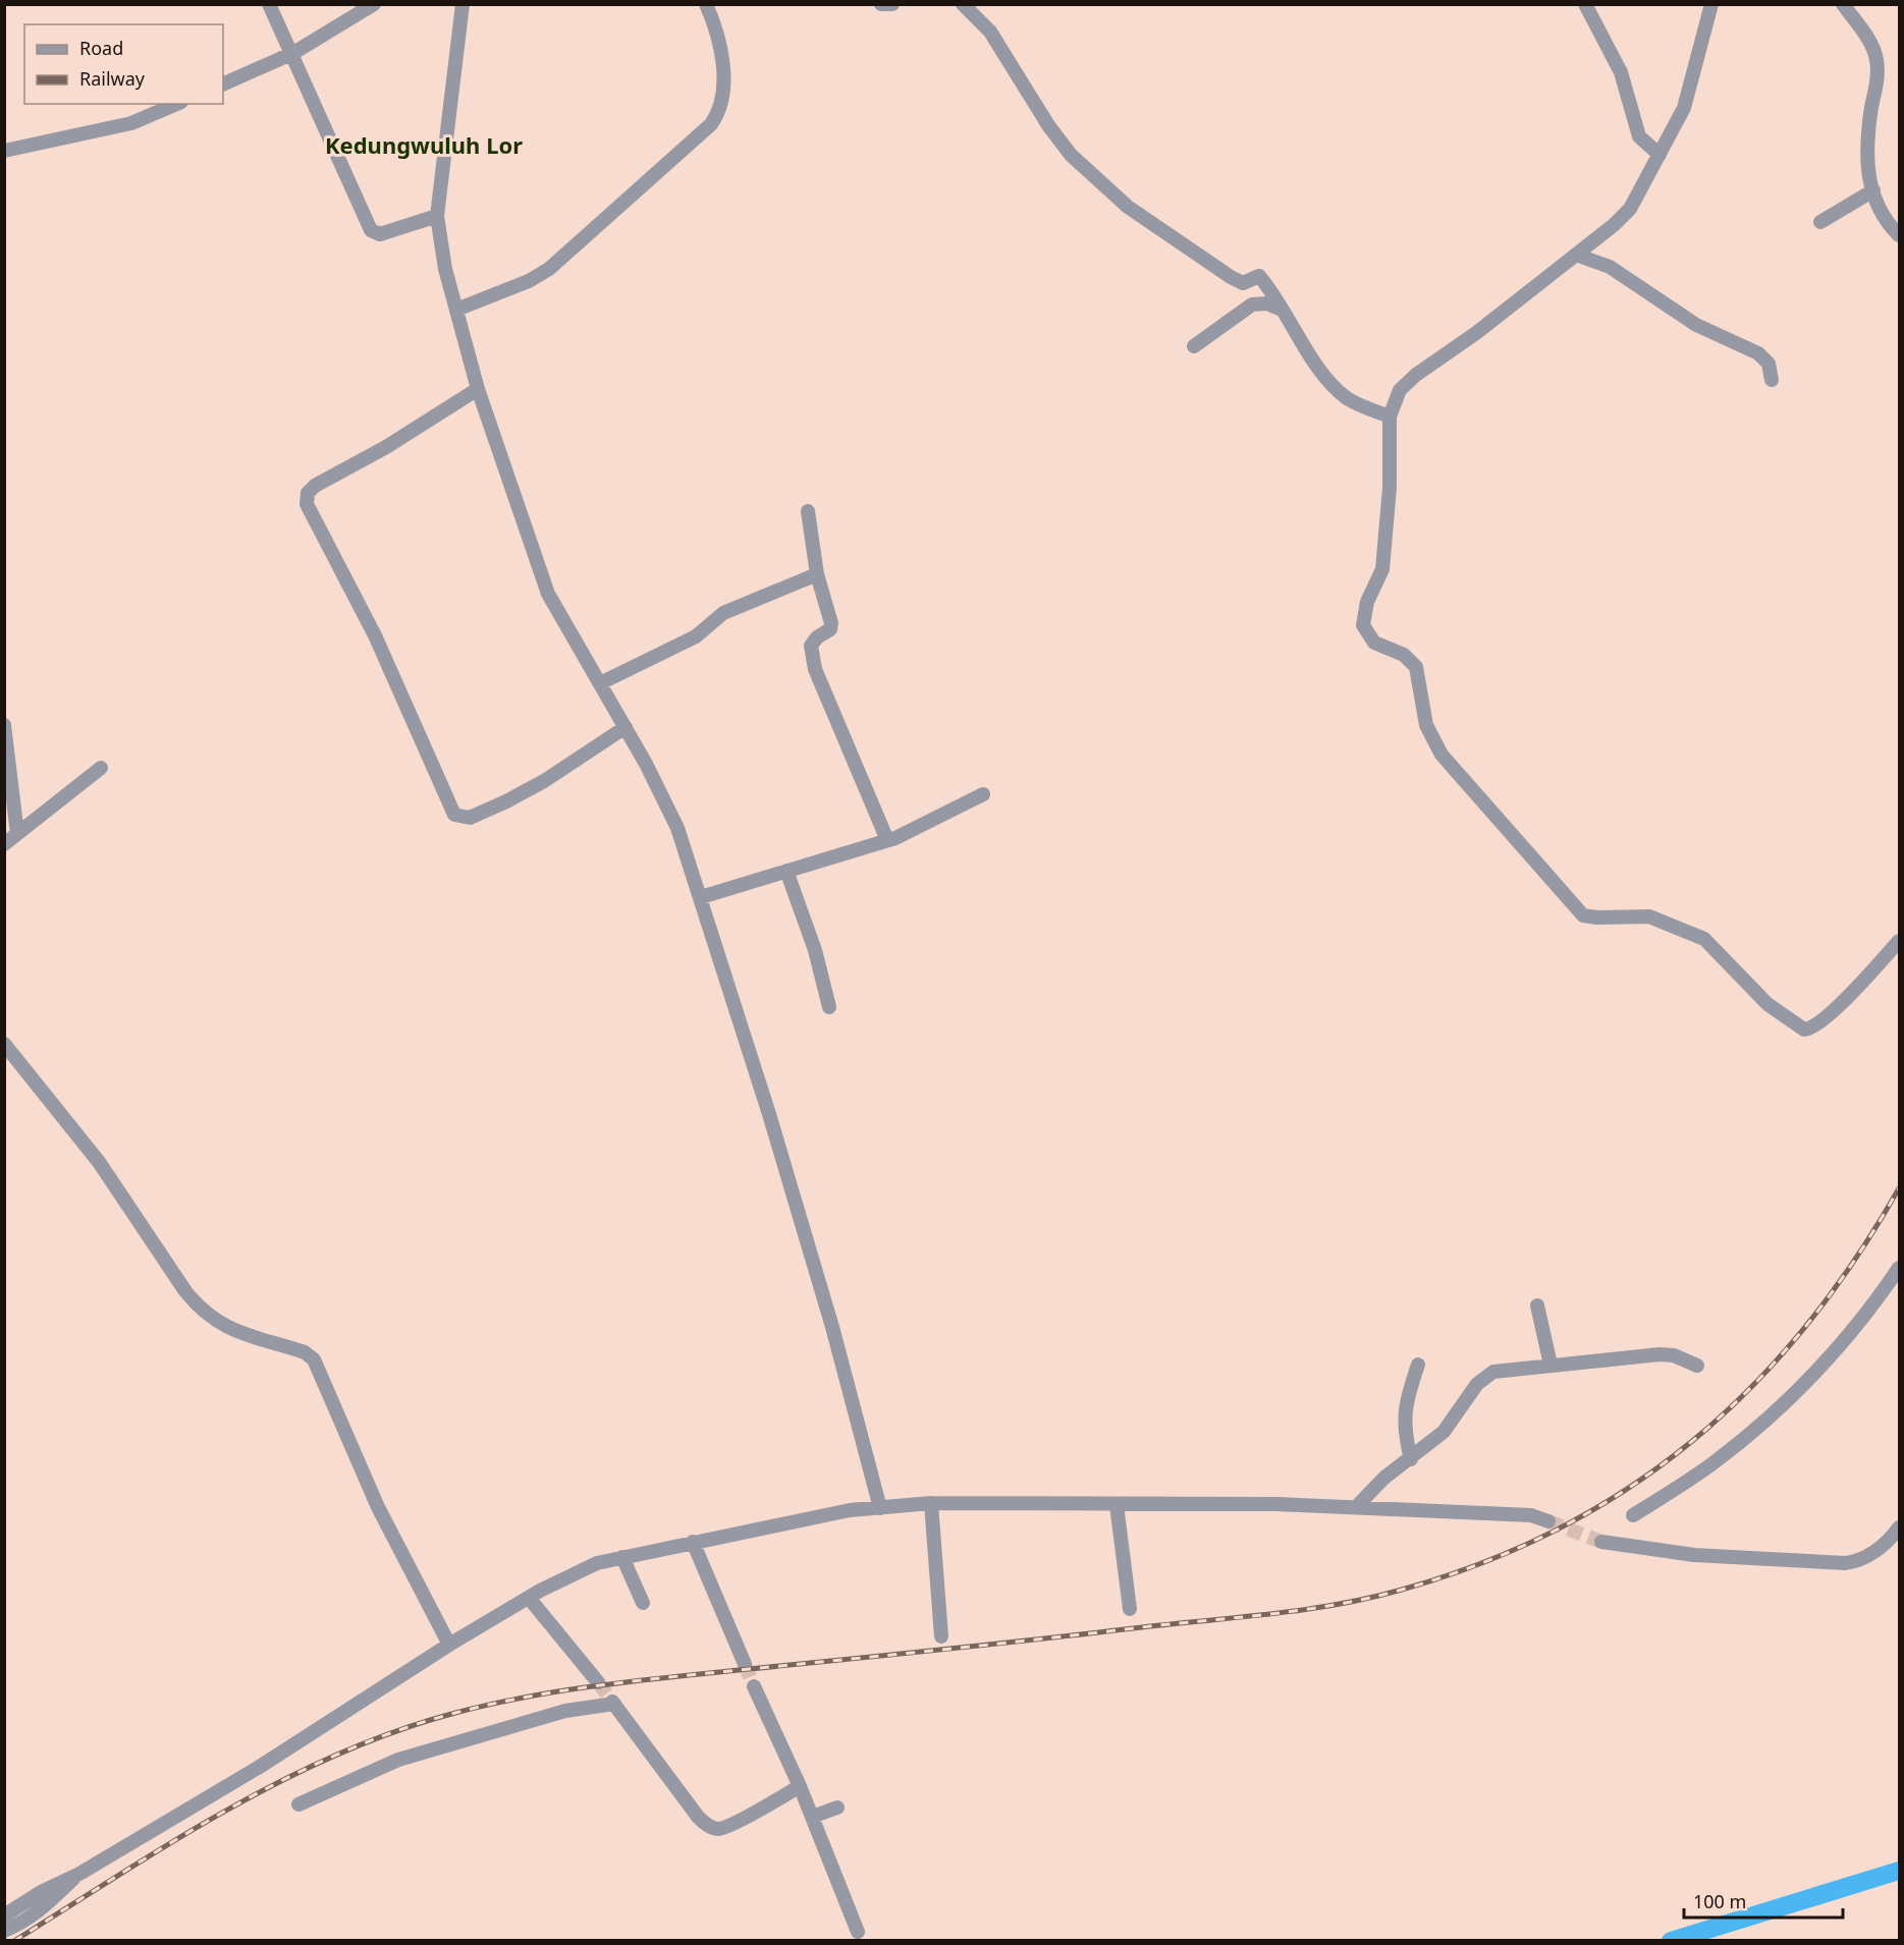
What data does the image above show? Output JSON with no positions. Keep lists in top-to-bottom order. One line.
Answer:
{"districts":["Kedungwuluh Lor"],"legend":["Road","Railway"],"scale_bar":"100 m"}
